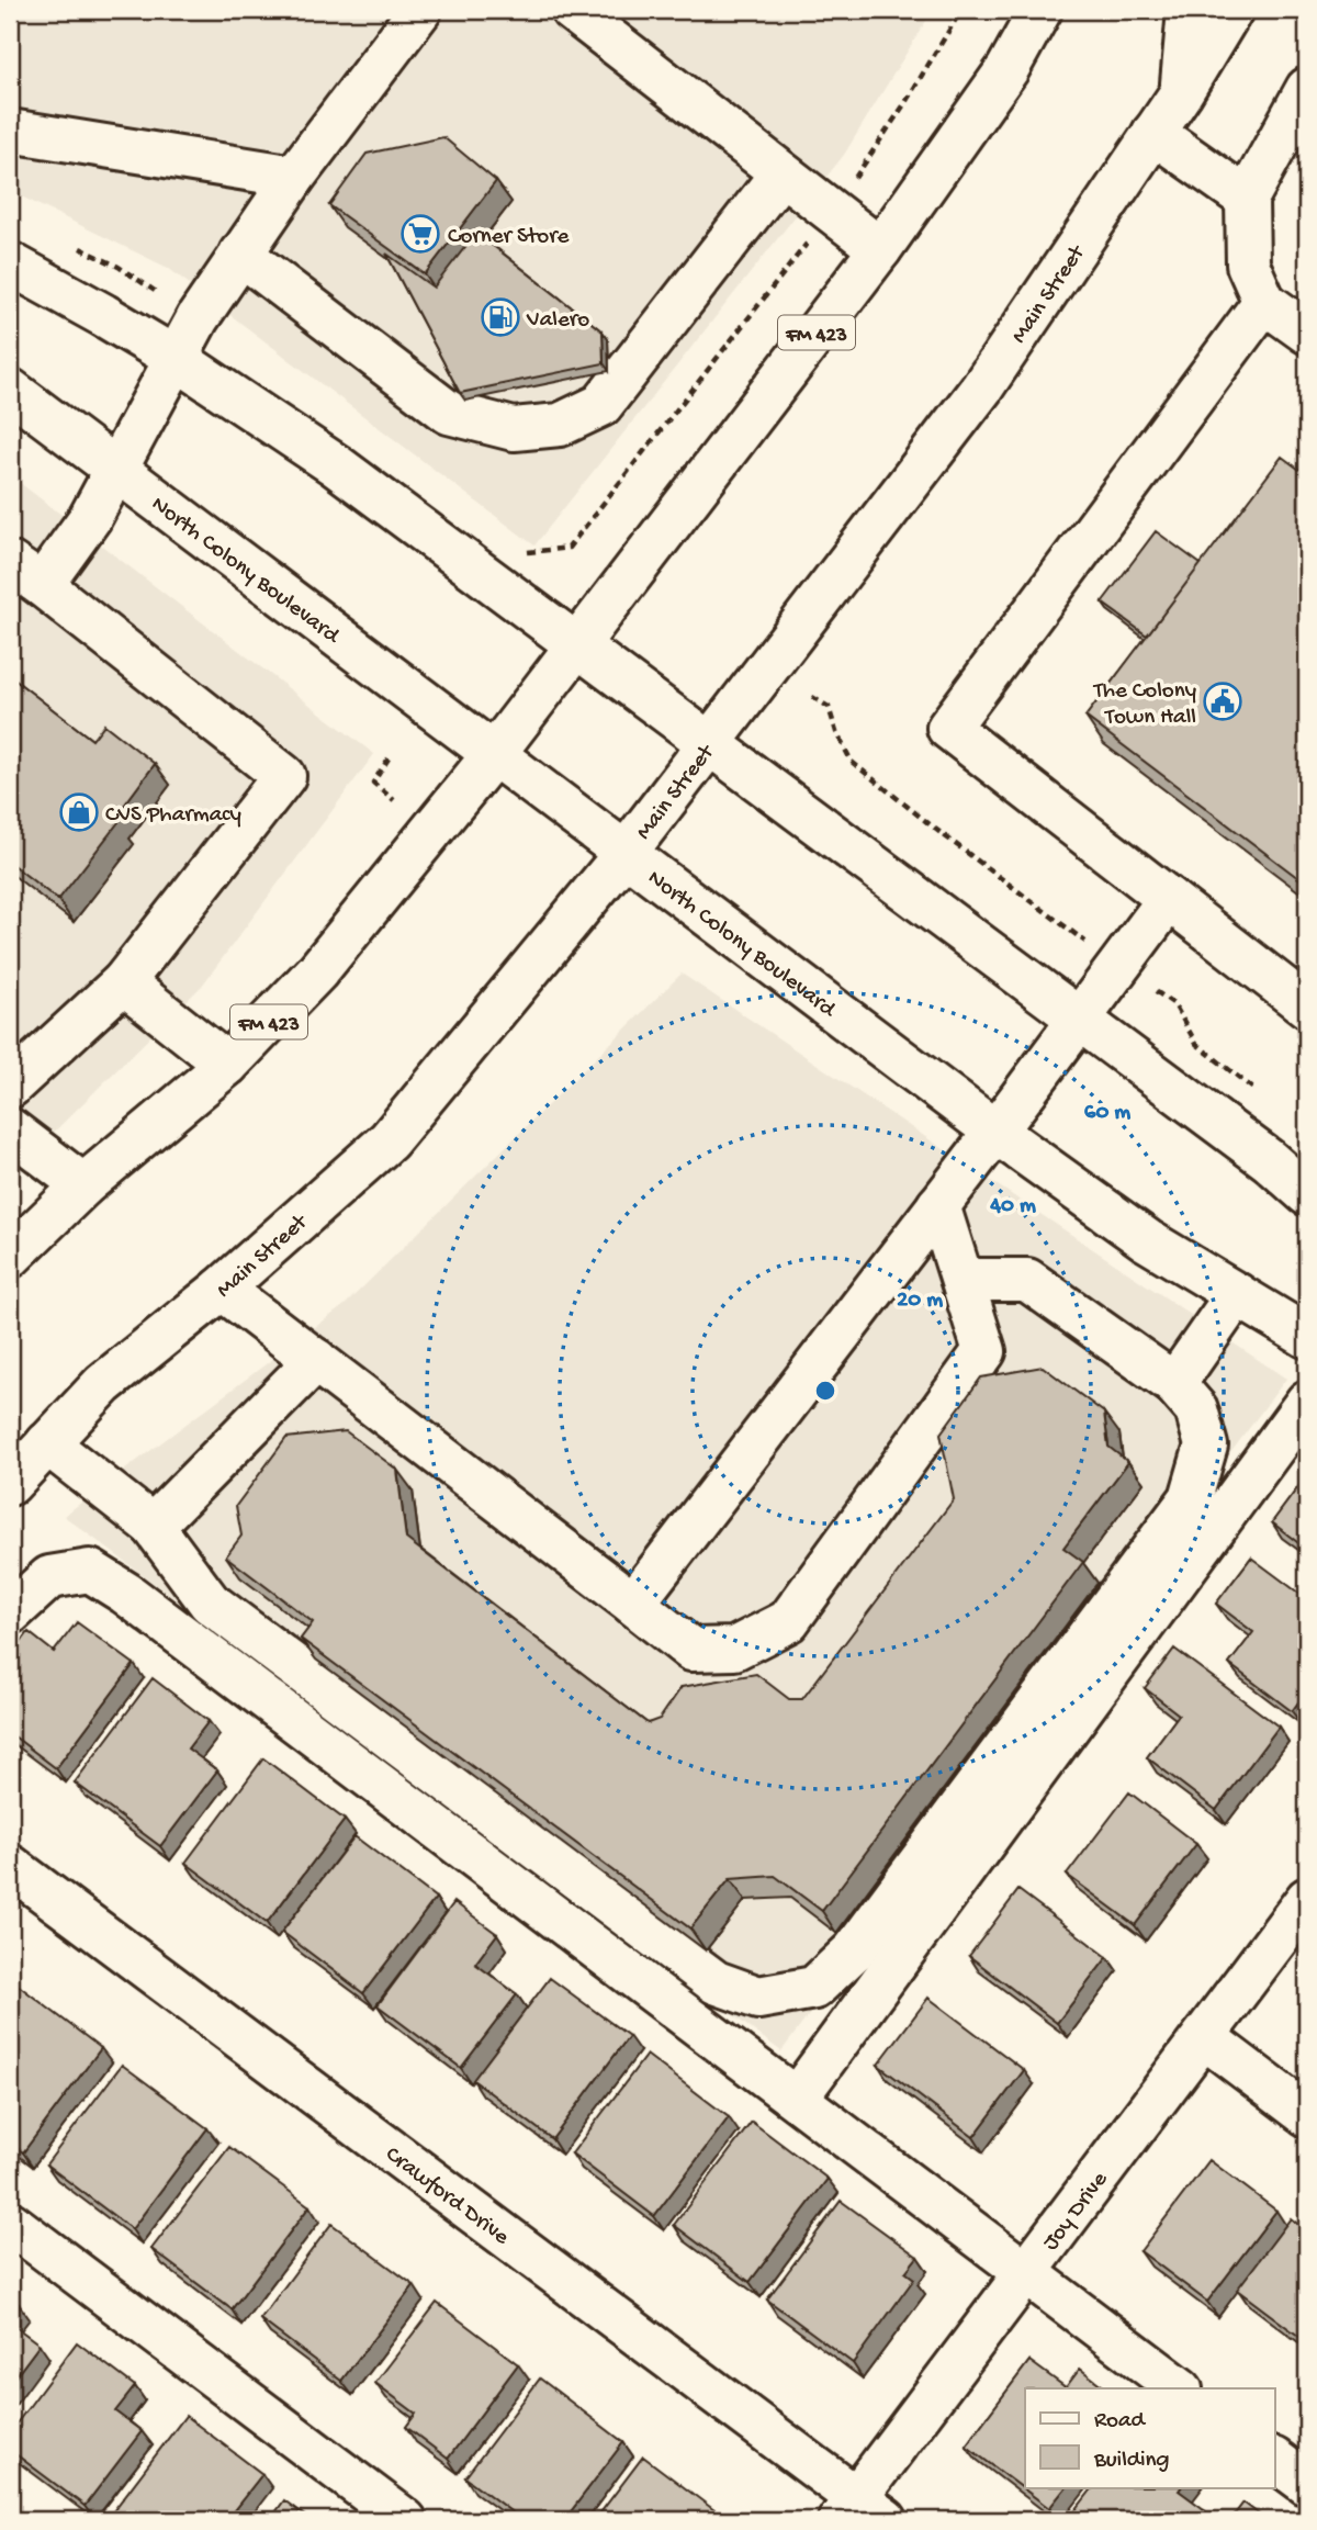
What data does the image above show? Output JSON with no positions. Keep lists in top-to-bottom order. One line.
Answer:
{"streets":{"main road":["Main Street","FM 423","North Colony Boulevard","Crawford Drive","Joy Drive"]},"crossings":[["Main Street","North Colony Boulevard"],["FM 423","North Colony Boulevard"],["Crawford Drive","Joy Drive"]],"places":{"supermarket":["Corner Store"],"fuel station":["Valero"],"public building":["The Colony Town Hall"],"shop":["CVS Pharmacy"]},"legend":["Road","Building"],"rings":["60 m","40 m","20 m"]}
